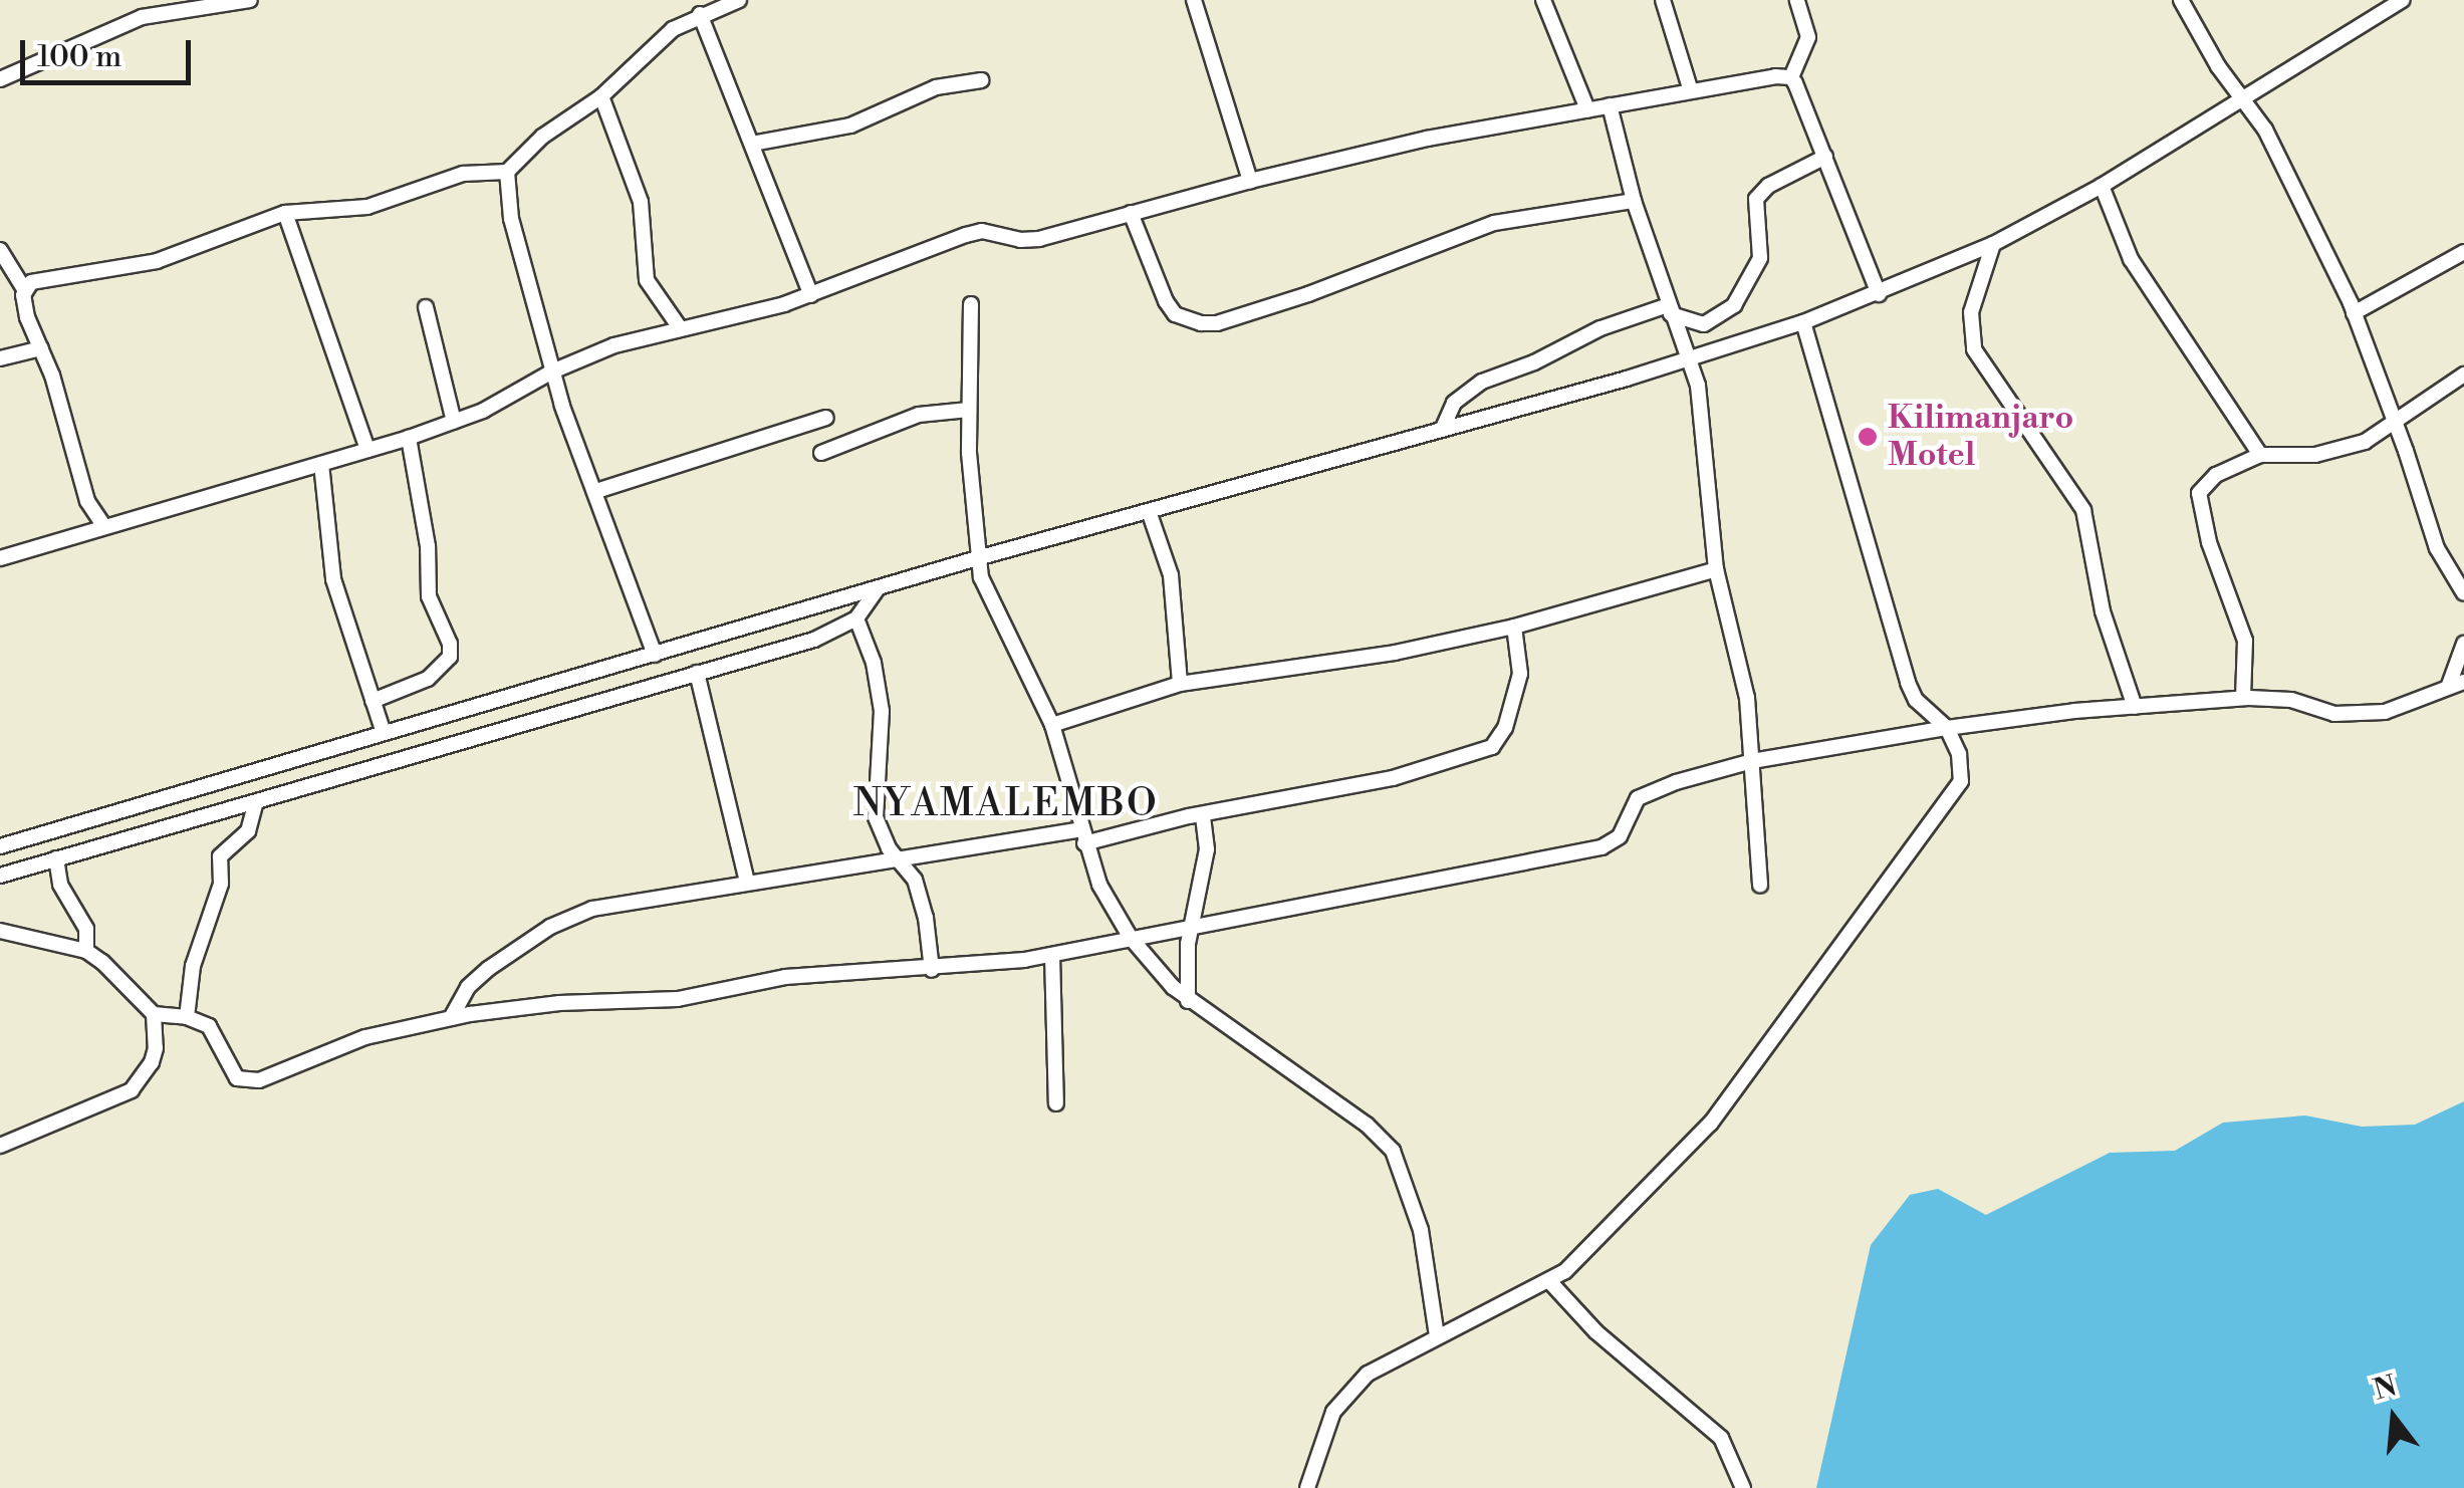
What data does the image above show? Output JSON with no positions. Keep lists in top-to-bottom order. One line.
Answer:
{"districts":["NYAMALEMBO"],"places":["Kilimanjaro Motel"],"scale_bar":"100 m","north":"top"}
